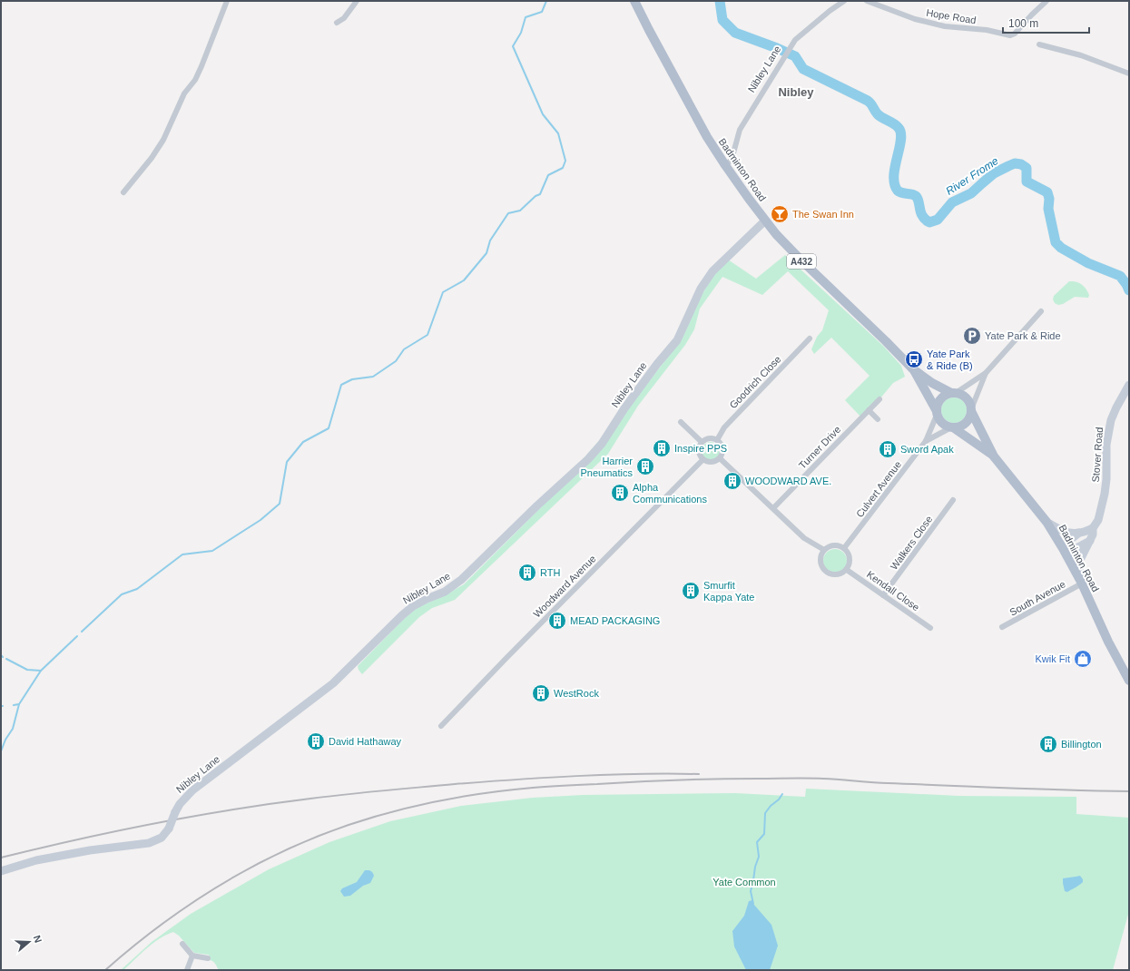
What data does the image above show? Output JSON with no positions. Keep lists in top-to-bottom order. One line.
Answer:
{"streets":{"main road":["Badminton Road","A432"],"street":["Hope Road","Nibley Lane","Goodrich Close","Turner Drive","Stover Road","Culvert Avenue","Walkers Close","Woodward Avenue","Kendall Close","South Avenue"]},"crossings":[["Nibley Lane","Badminton Road"],["Badminton Road","Stover Road"],["Badminton Road","Culvert Avenue"],["Badminton Road","South Avenue"],["Goodrich Close","Woodward Avenue"],["Stover Road","South Avenue"],["Culvert Avenue","Kendall Close"],["Walkers Close","Kendall Close"]],"districts":["Nibley"],"water":["River Frome"],"parks":["Yate Common"],"places":{"bar":["The Swan Inn"],"parking":["Yate Park & Ride"],"bus stop":["Yate Park & Ride (B)"],"building":["Inspire PPS","Sword Apak","Harrier Pneumatics","WOODWARD AVE.","Alpha Communications","RTH","Smurfit Kappa Yate","MEAD PACKAGING","WestRock","David Hathaway","Billington"],"shop":["Kwik Fit"]},"scale_bar":"100 m","north":"right"}
